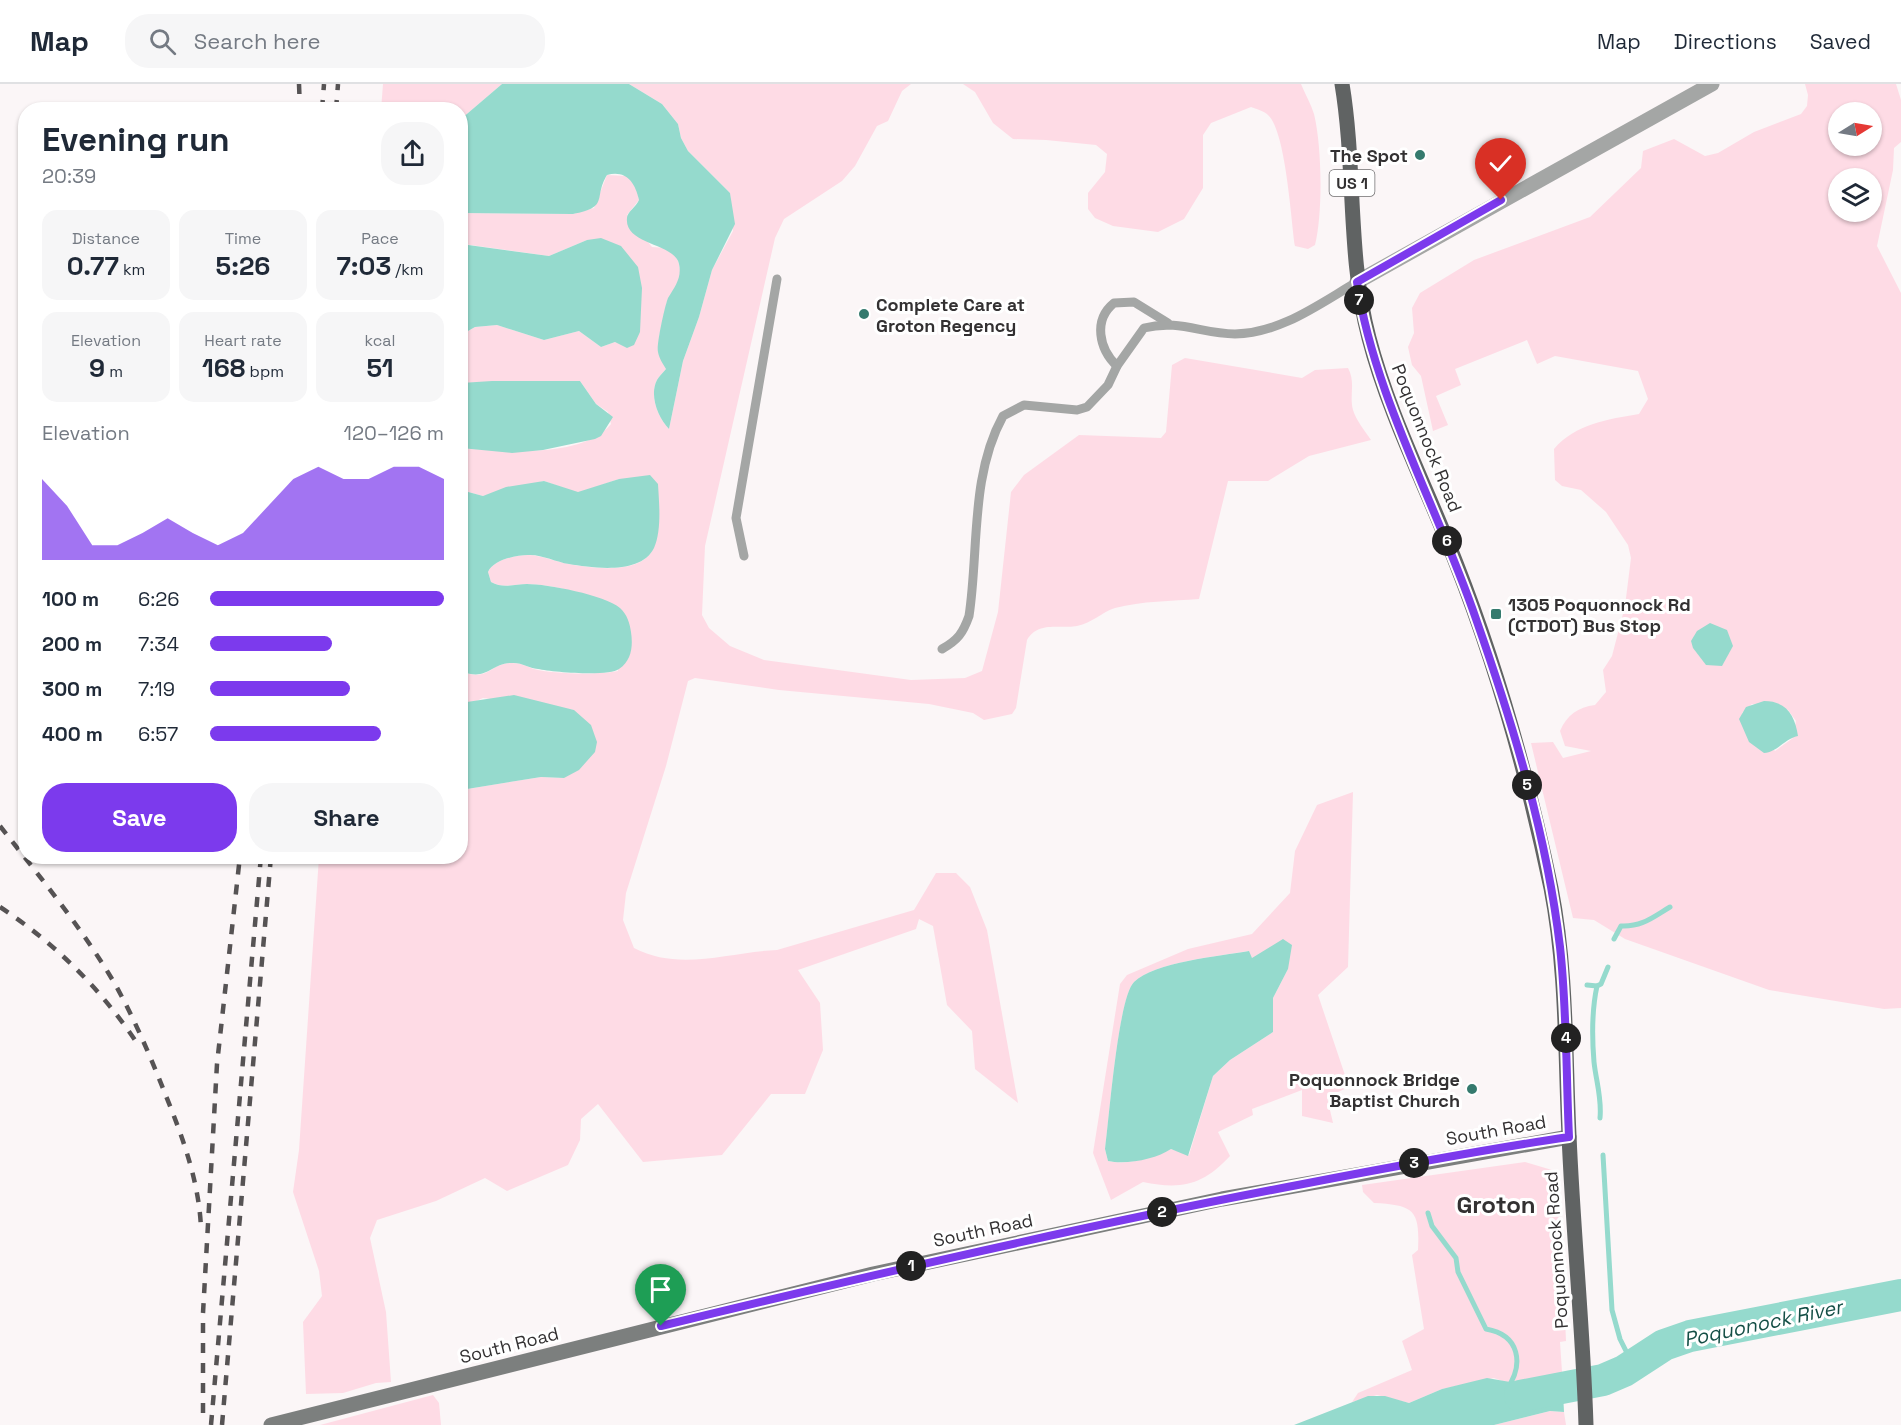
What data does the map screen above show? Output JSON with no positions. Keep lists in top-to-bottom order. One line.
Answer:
{"streets":{"main road":["US 1","Poquonnock Road","South Road"]},"crossings":[["Poquonnock Road","South Road"]],"districts":["Groton"],"water":["Poquonock River"],"places":{"other":["The Spot","Complete Care at Groton Regency","Poquonnock Bridge Baptist Church"],"transit":["1305 Poquonnock Rd (CTDOT) Bus Stop"]},"north":"right","page":{"header":"Map","search":"Search here","nav":["Map","Directions","Saved"],"heading":["Evening run","20:39"],"stats":[["Distance","0.77 km"],["Time","5:26"],["Pace","7:03 /km"],["Elevation","9 m"],["Heart rate","168 bpm"],["kcal","51"]],"pins":["7","6","5","4","3","2","1"],"chart":["Elevation","120–126 m"],"list":[{"name":"100 m","note":"6:26"},{"name":"200 m","note":"7:34"},{"name":"300 m","note":"7:19"},{"name":"400 m","note":"6:57"}],"buttons":["Save","Share"]}}
